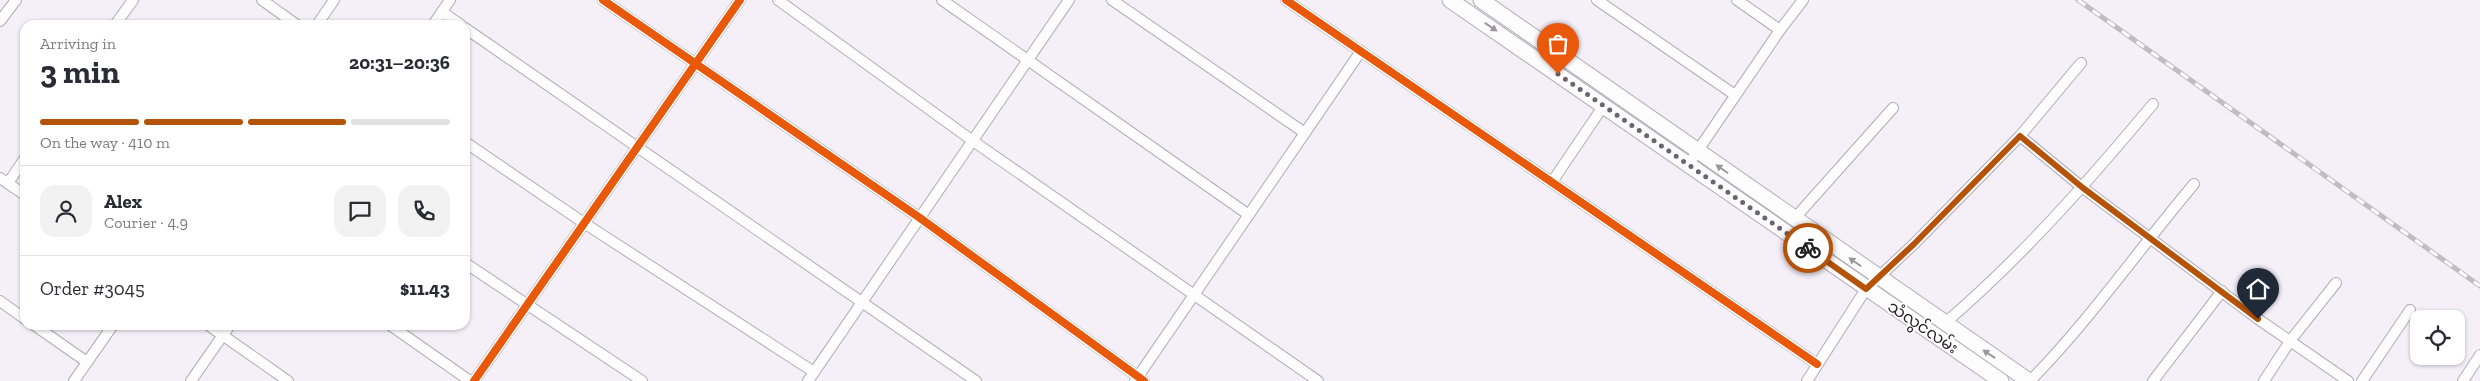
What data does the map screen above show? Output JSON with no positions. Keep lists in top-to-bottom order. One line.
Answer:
{"streets":{"main road":["သံလွင်လမ်း"]},"page":{"heading":["3 min","Arriving in","20:31–20:36"],"panel":["Alex","Courier · 4.9","Order #3045","$11.43"],"bar":"On the way · 410 m"}}
